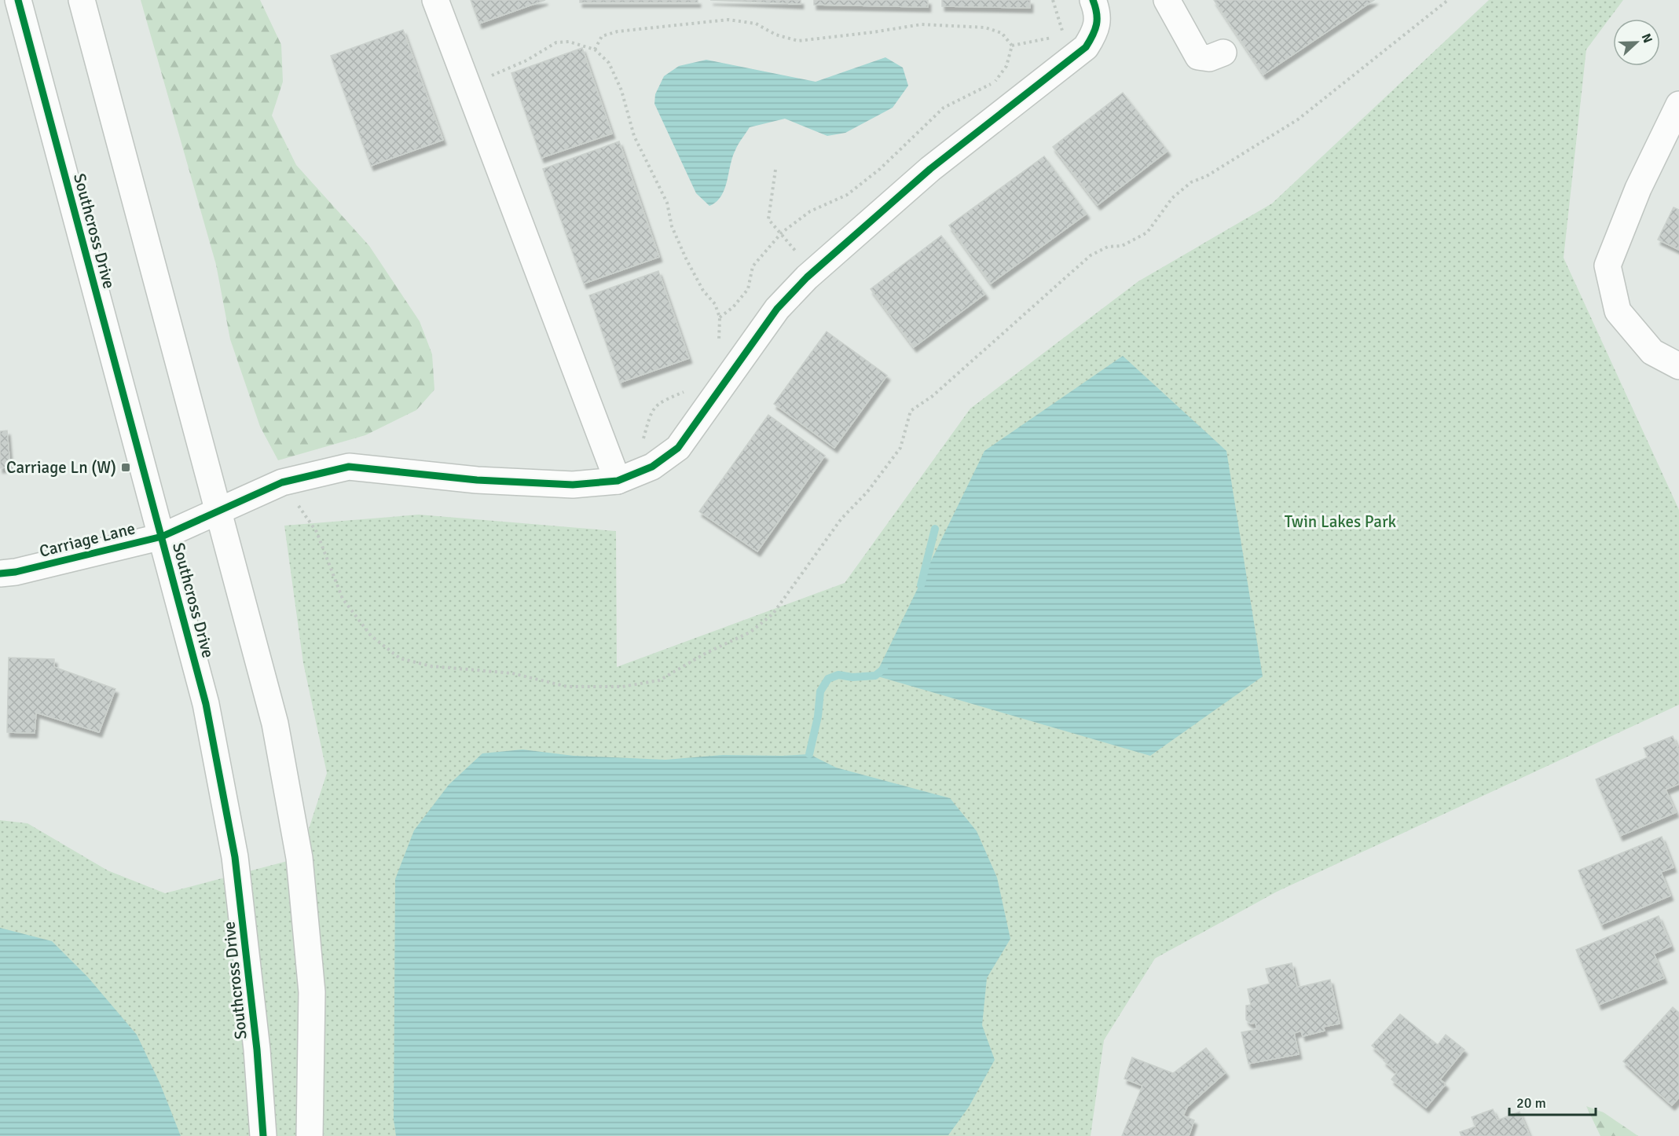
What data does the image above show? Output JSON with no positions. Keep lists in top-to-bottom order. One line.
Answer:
{"streets":{"street":["Southcross Drive","Carriage Lane"]},"crossings":[["Southcross Drive","Carriage Lane"]],"parks":["Twin Lakes Park"],"places":{"transit":["Carriage Ln (W)"]},"scale_bar":"20 m","north":"right"}
